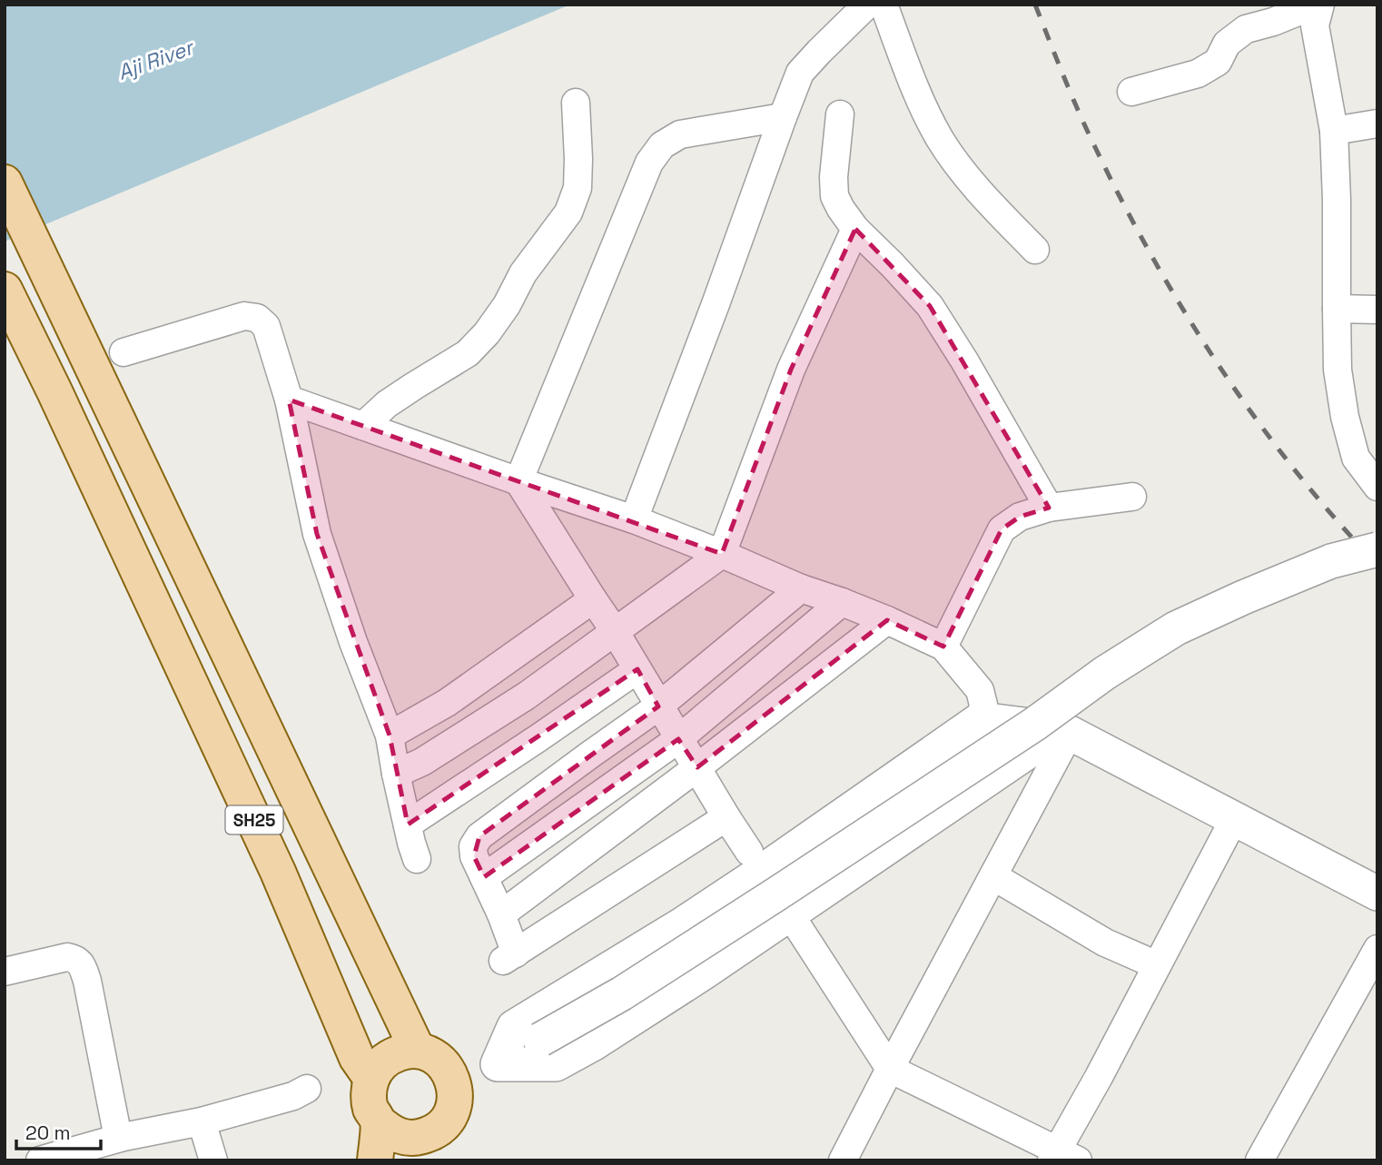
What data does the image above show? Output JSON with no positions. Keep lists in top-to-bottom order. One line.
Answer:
{"streets":{"main road":["SH25"]},"water":["Aji River"],"scale_bar":"20 m"}
